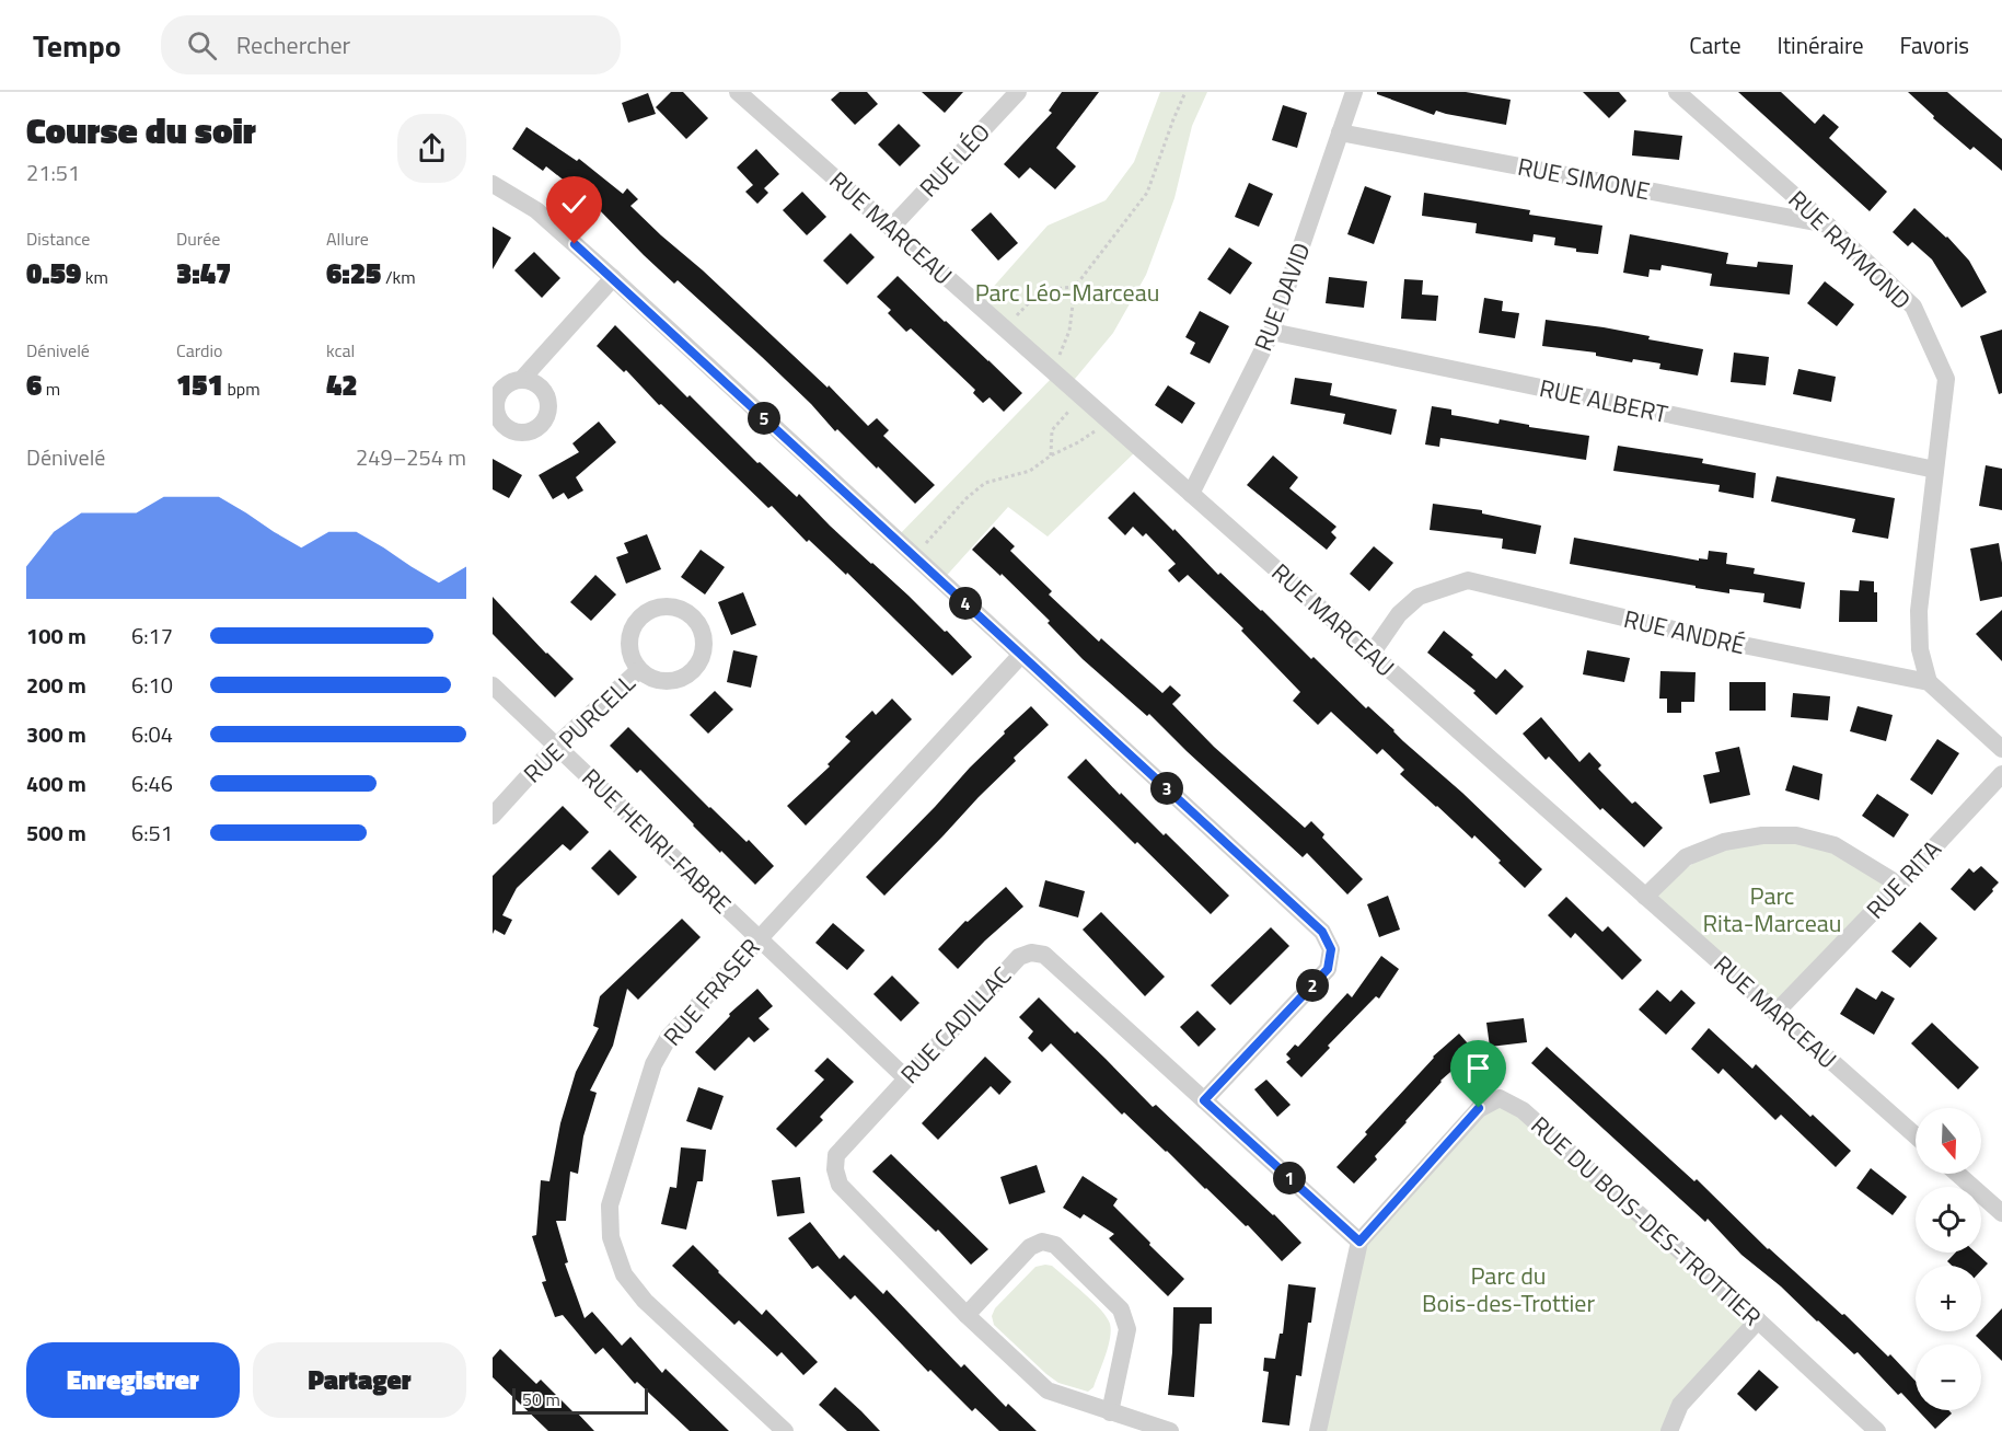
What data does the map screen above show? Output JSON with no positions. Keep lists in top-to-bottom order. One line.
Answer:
{"streets":{"street":["RUE LÉO","RUE SIMONE","RUE MARCEAU","RUE RAYMOND","RUE DAVID","RUE ALBERT","RUE ANDRÉ","RUE PURCELL","RUE HENRI-FABRE","RUE RITA","RUE FRASER","RUE CADILLAC","RUE DU BOIS-DES-TROTTIER"]},"crossings":[["RUE LÉO","RUE MARCEAU"],["RUE SIMONE","RUE RAYMOND"],["RUE SIMONE","RUE DAVID"],["RUE MARCEAU","RUE DAVID"],["RUE MARCEAU","RUE ANDRÉ"],["RUE MARCEAU","RUE RITA"],["RUE RAYMOND","RUE ALBERT"],["RUE RAYMOND","RUE ANDRÉ"],["RUE DAVID","RUE ALBERT"],["RUE PURCELL","RUE HENRI-FABRE"],["RUE HENRI-FABRE","RUE FRASER"],["RUE HENRI-FABRE","RUE CADILLAC"],["RUE CADILLAC","RUE DU BOIS-DES-TROTTIER"]],"parks":["Parc Léo-Marceau","Parc Rita-Marceau","Parc du Bois-des-Trottier"],"scale_bar":"50 m","north":"bottom","page":{"header":"Tempo","search":"Rechercher","nav":["Carte","Itinéraire","Favoris"],"heading":["Course du soir","21:51"],"stats":[["Distance","0.59 km"],["Durée","3:47"],["Allure","6:25 /km"],["Dénivelé","6 m"],["Cardio","151 bpm"],["kcal","42"]],"pins":["5","4","3","2","1"],"chart":["Dénivelé","249–254 m"],"list":[{"name":"100 m","note":"6:17"},{"name":"200 m","note":"6:10"},{"name":"300 m","note":"6:04"},{"name":"400 m","note":"6:46"},{"name":"500 m","note":"6:51"}],"map_buttons":["+","−"],"buttons":["Enregistrer","Partager"],"scale":"50 m"}}
